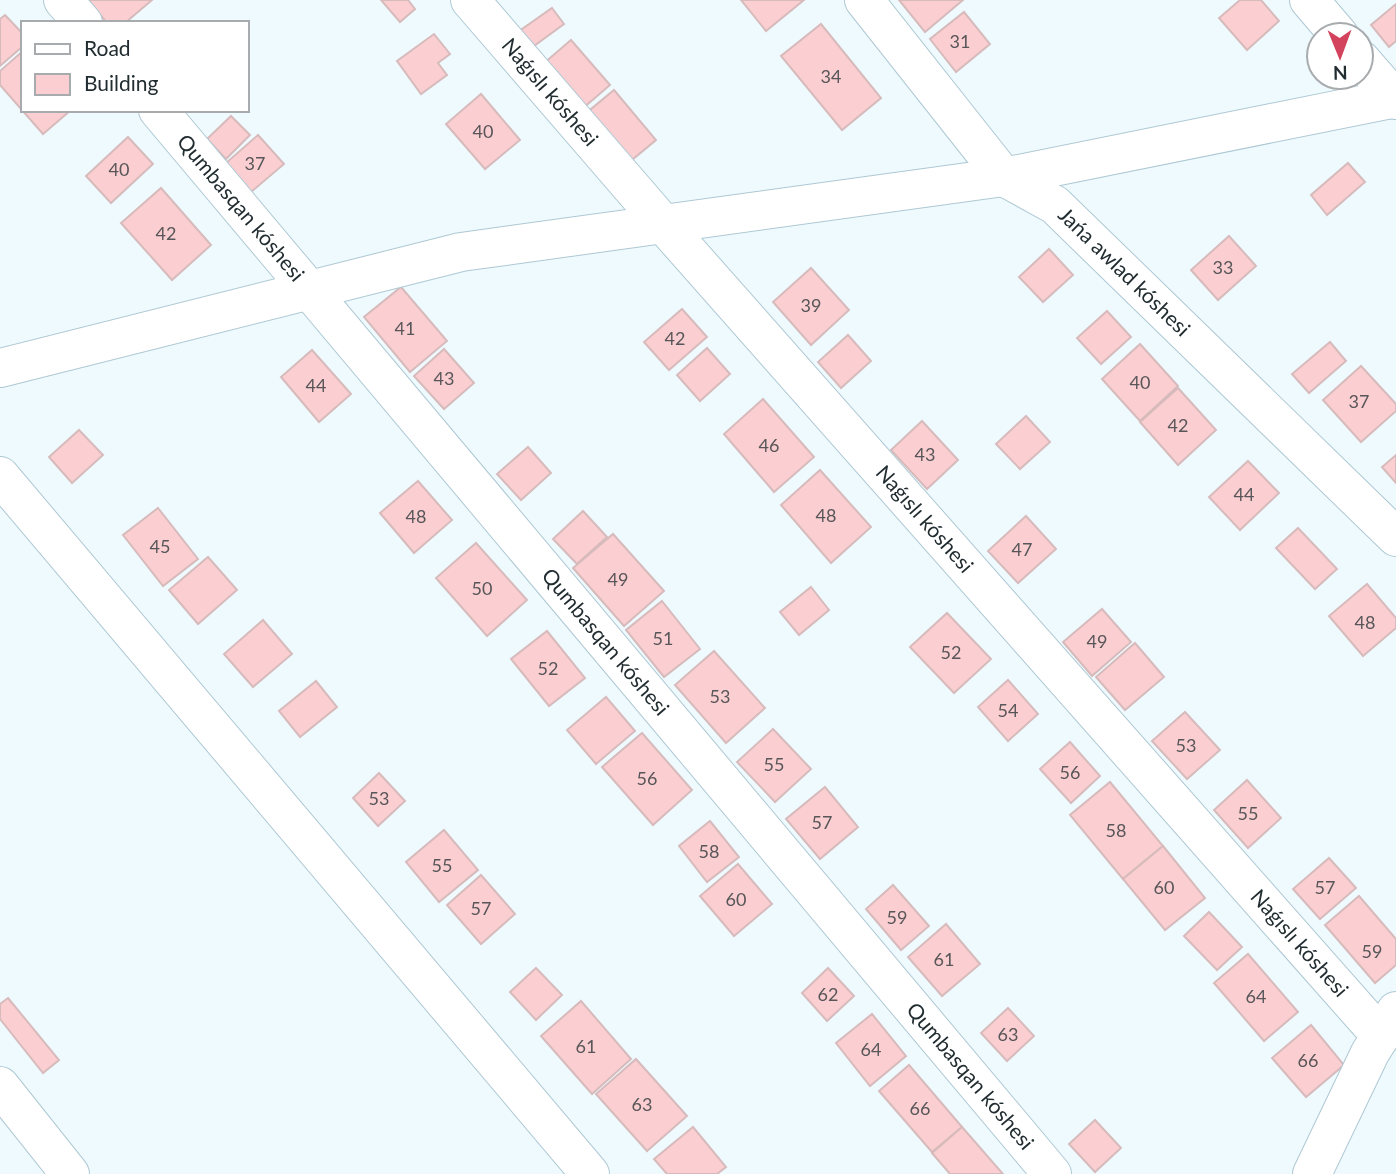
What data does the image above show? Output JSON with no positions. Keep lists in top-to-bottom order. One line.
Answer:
{"streets":{"street":["Naǵıslı kóshesi","Qumbasqan kóshesi","Jańa awlad kóshesi"]},"house_numbers":["31","34","40","37","40","42","33","39","41","42","43","40","44","37","42","46","43","44","48","48","45","47","49","50","48","51","49","52","52","53","54","53","55","56","56","53","55","57","58","58","55","60","57","60","57","59","59","61","62","64","63","61","64","66","63","66"],"legend":["Road","Building"],"north":"bottom"}
